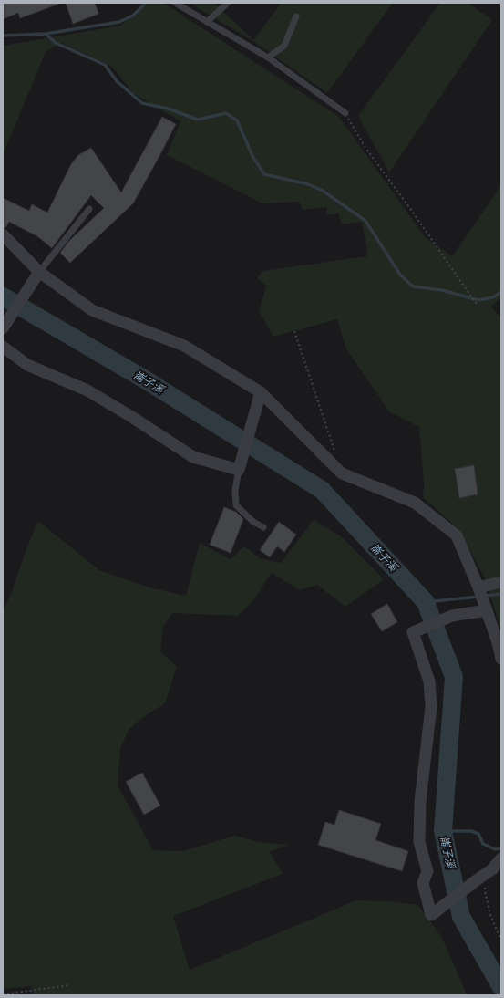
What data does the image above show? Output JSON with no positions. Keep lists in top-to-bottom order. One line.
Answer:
{"water":["崙子溪"]}
